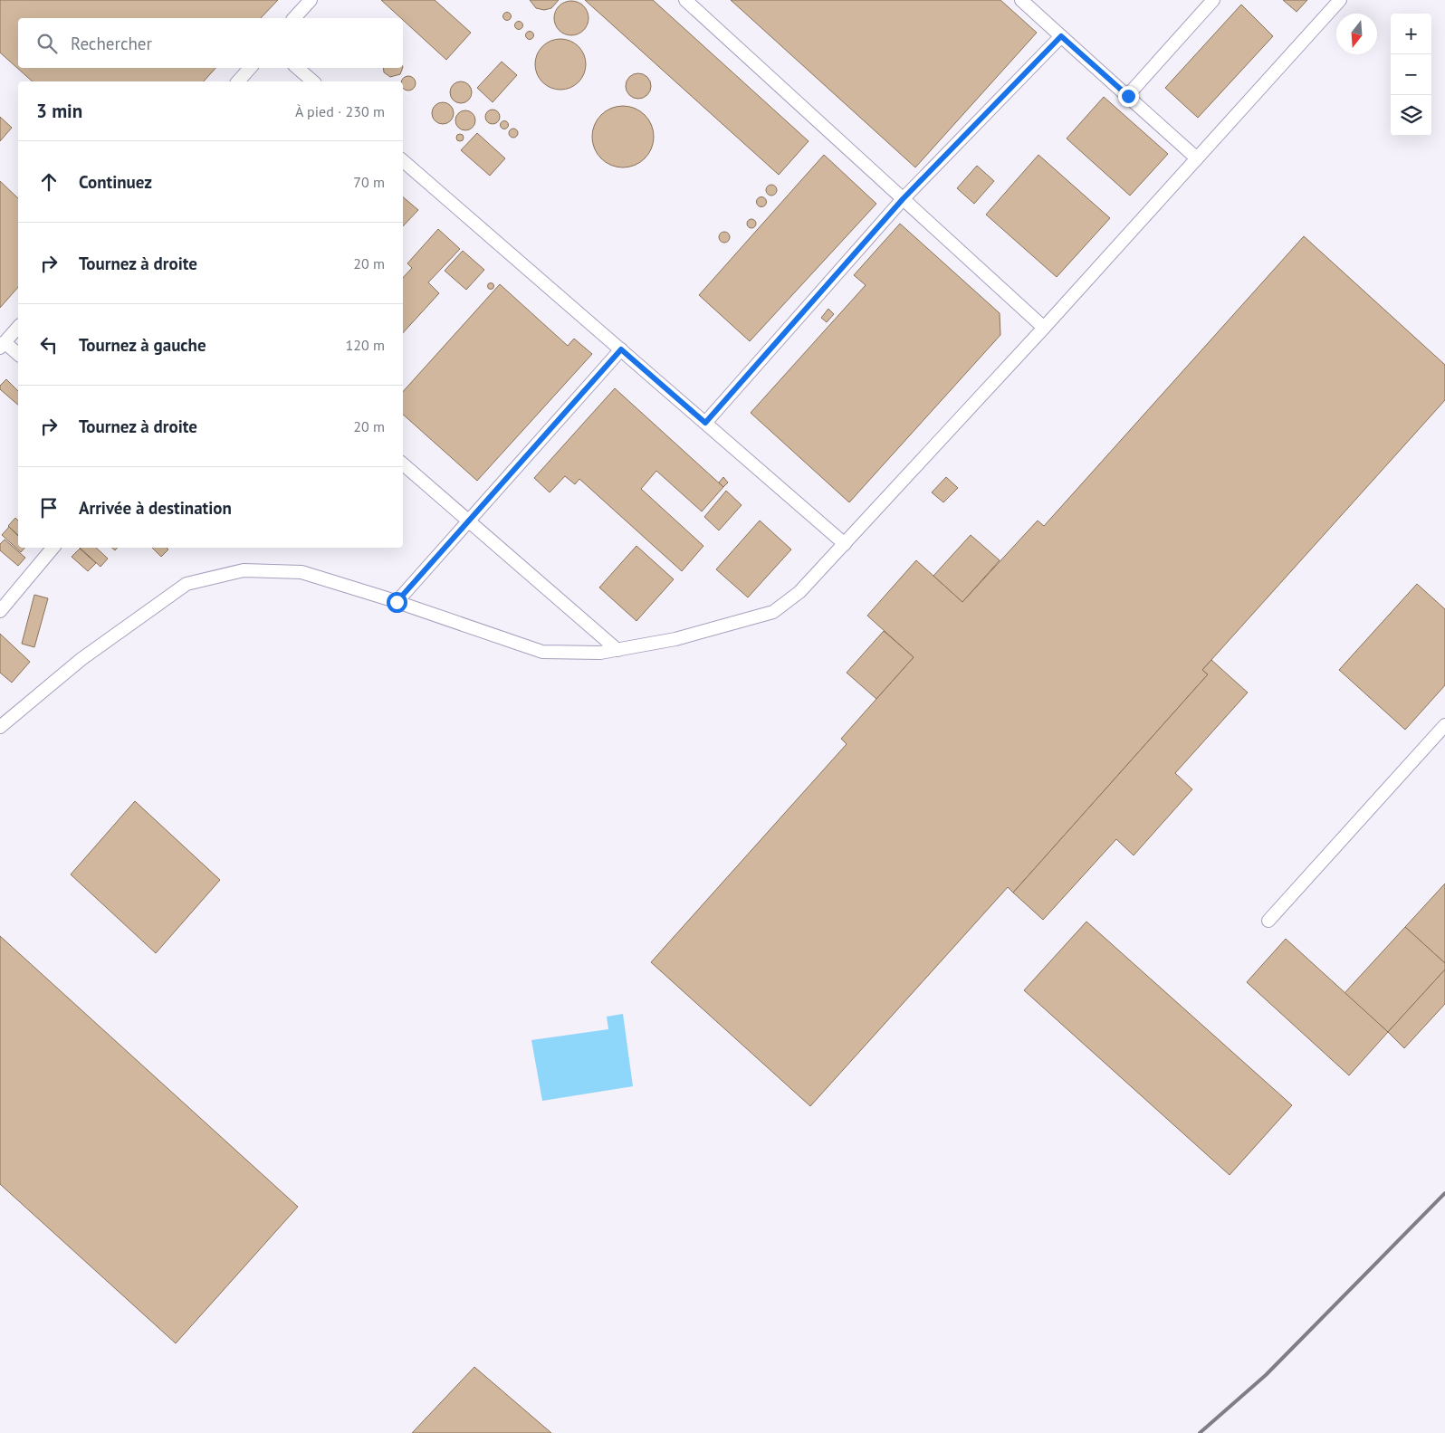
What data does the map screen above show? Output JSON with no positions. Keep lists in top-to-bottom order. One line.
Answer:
{"north":"bottom","page":{"map_buttons":["+","−"],"search":"Rechercher","heading":["3 min","À pied · 230 m"],"list":[["Continuez","70 m"],["Tournez à droite","20 m"],["Tournez à gauche","120 m"],["Tournez à droite","20 m"],"Arrivée à destination"]}}
